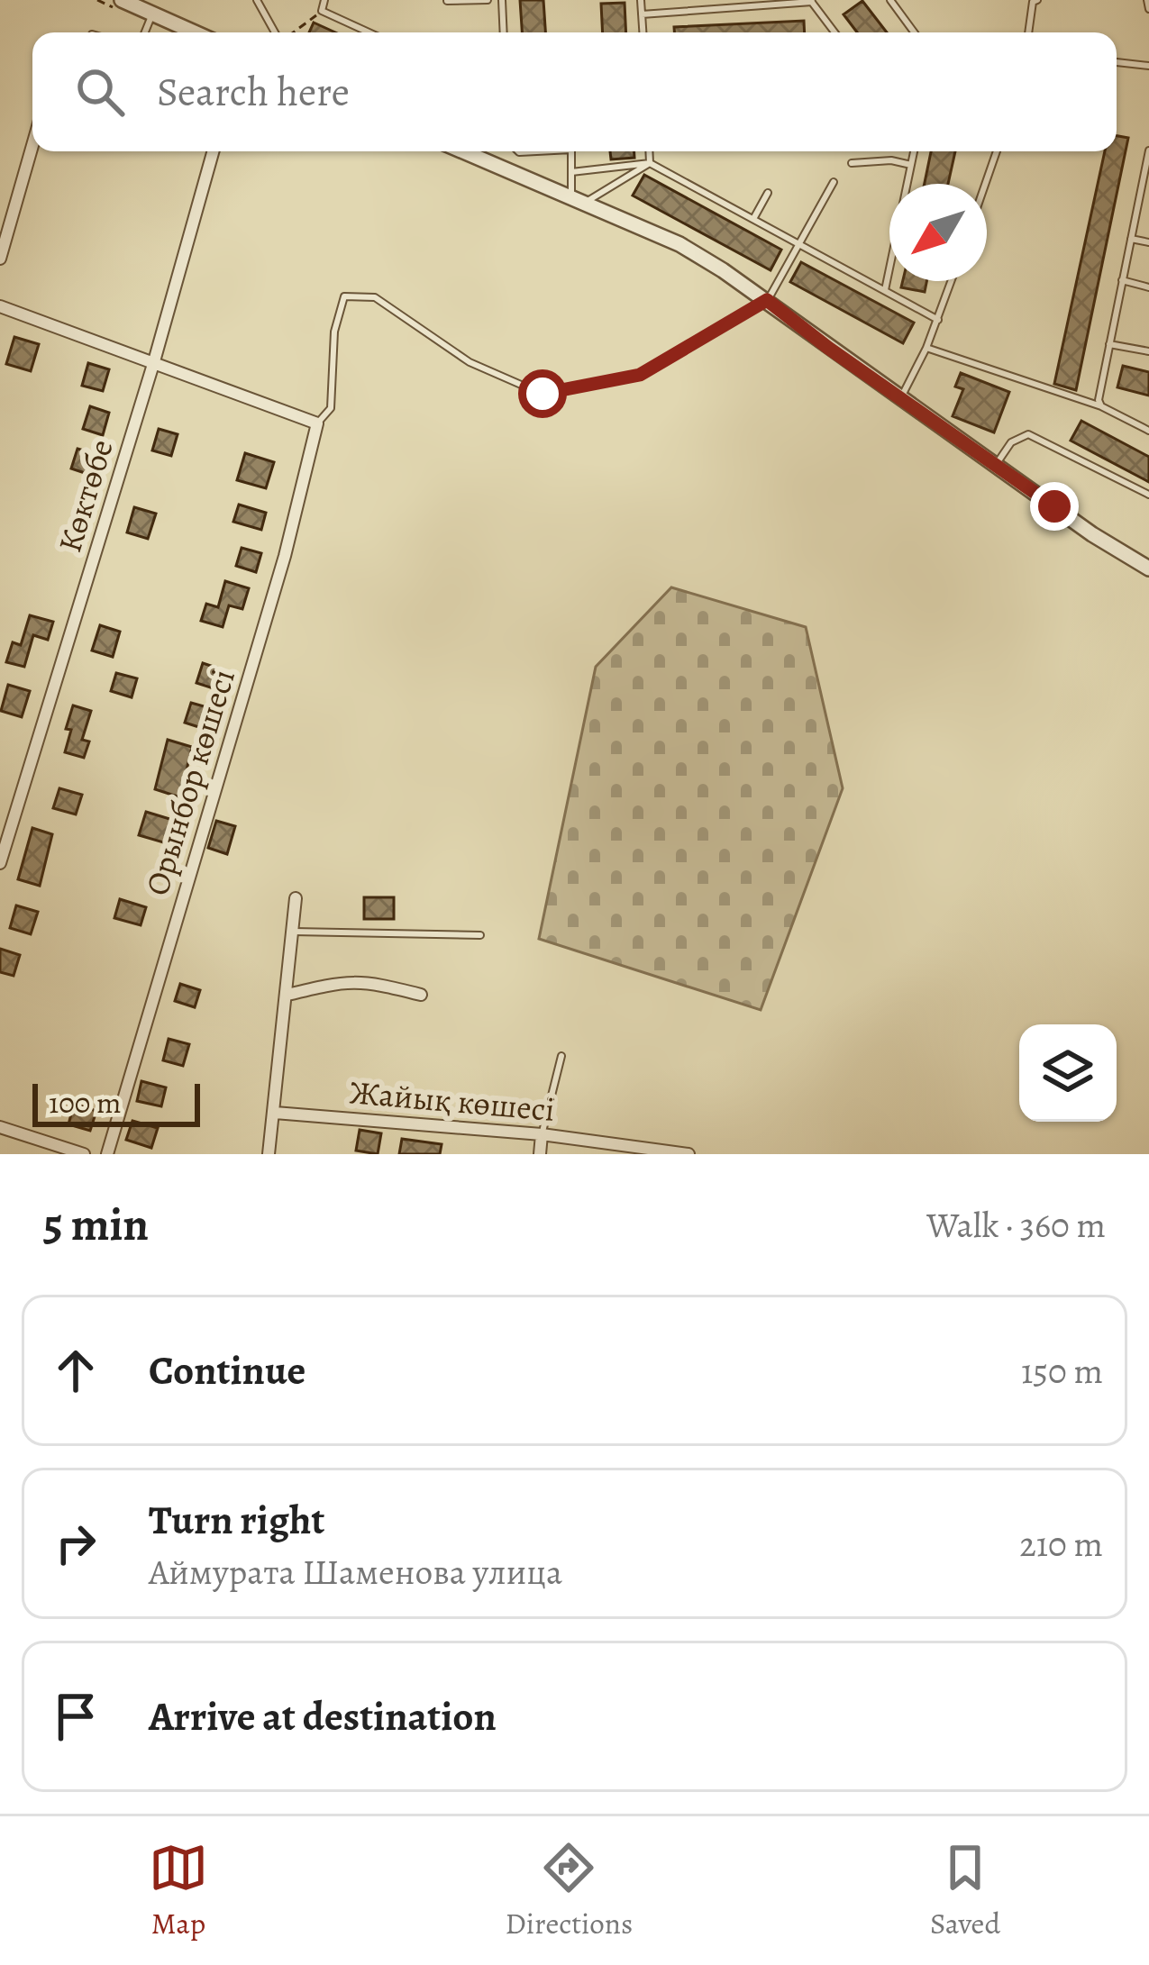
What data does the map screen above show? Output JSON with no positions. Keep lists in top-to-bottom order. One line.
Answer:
{"streets":{"street":["Көктөбе","Орынбор көшесі","Жайық көшесі"]},"scale_bar":"100 m","north":"bottom left","page":{"search":"Search here","scale":"100 m","heading":["5 min","Walk · 360 m"],"list":[["Continue","150 m"],["Turn right","Аймурата Шаменова улица","210 m"],"Arrive at destination"],"nav":["Map","Directions","Saved"]}}
